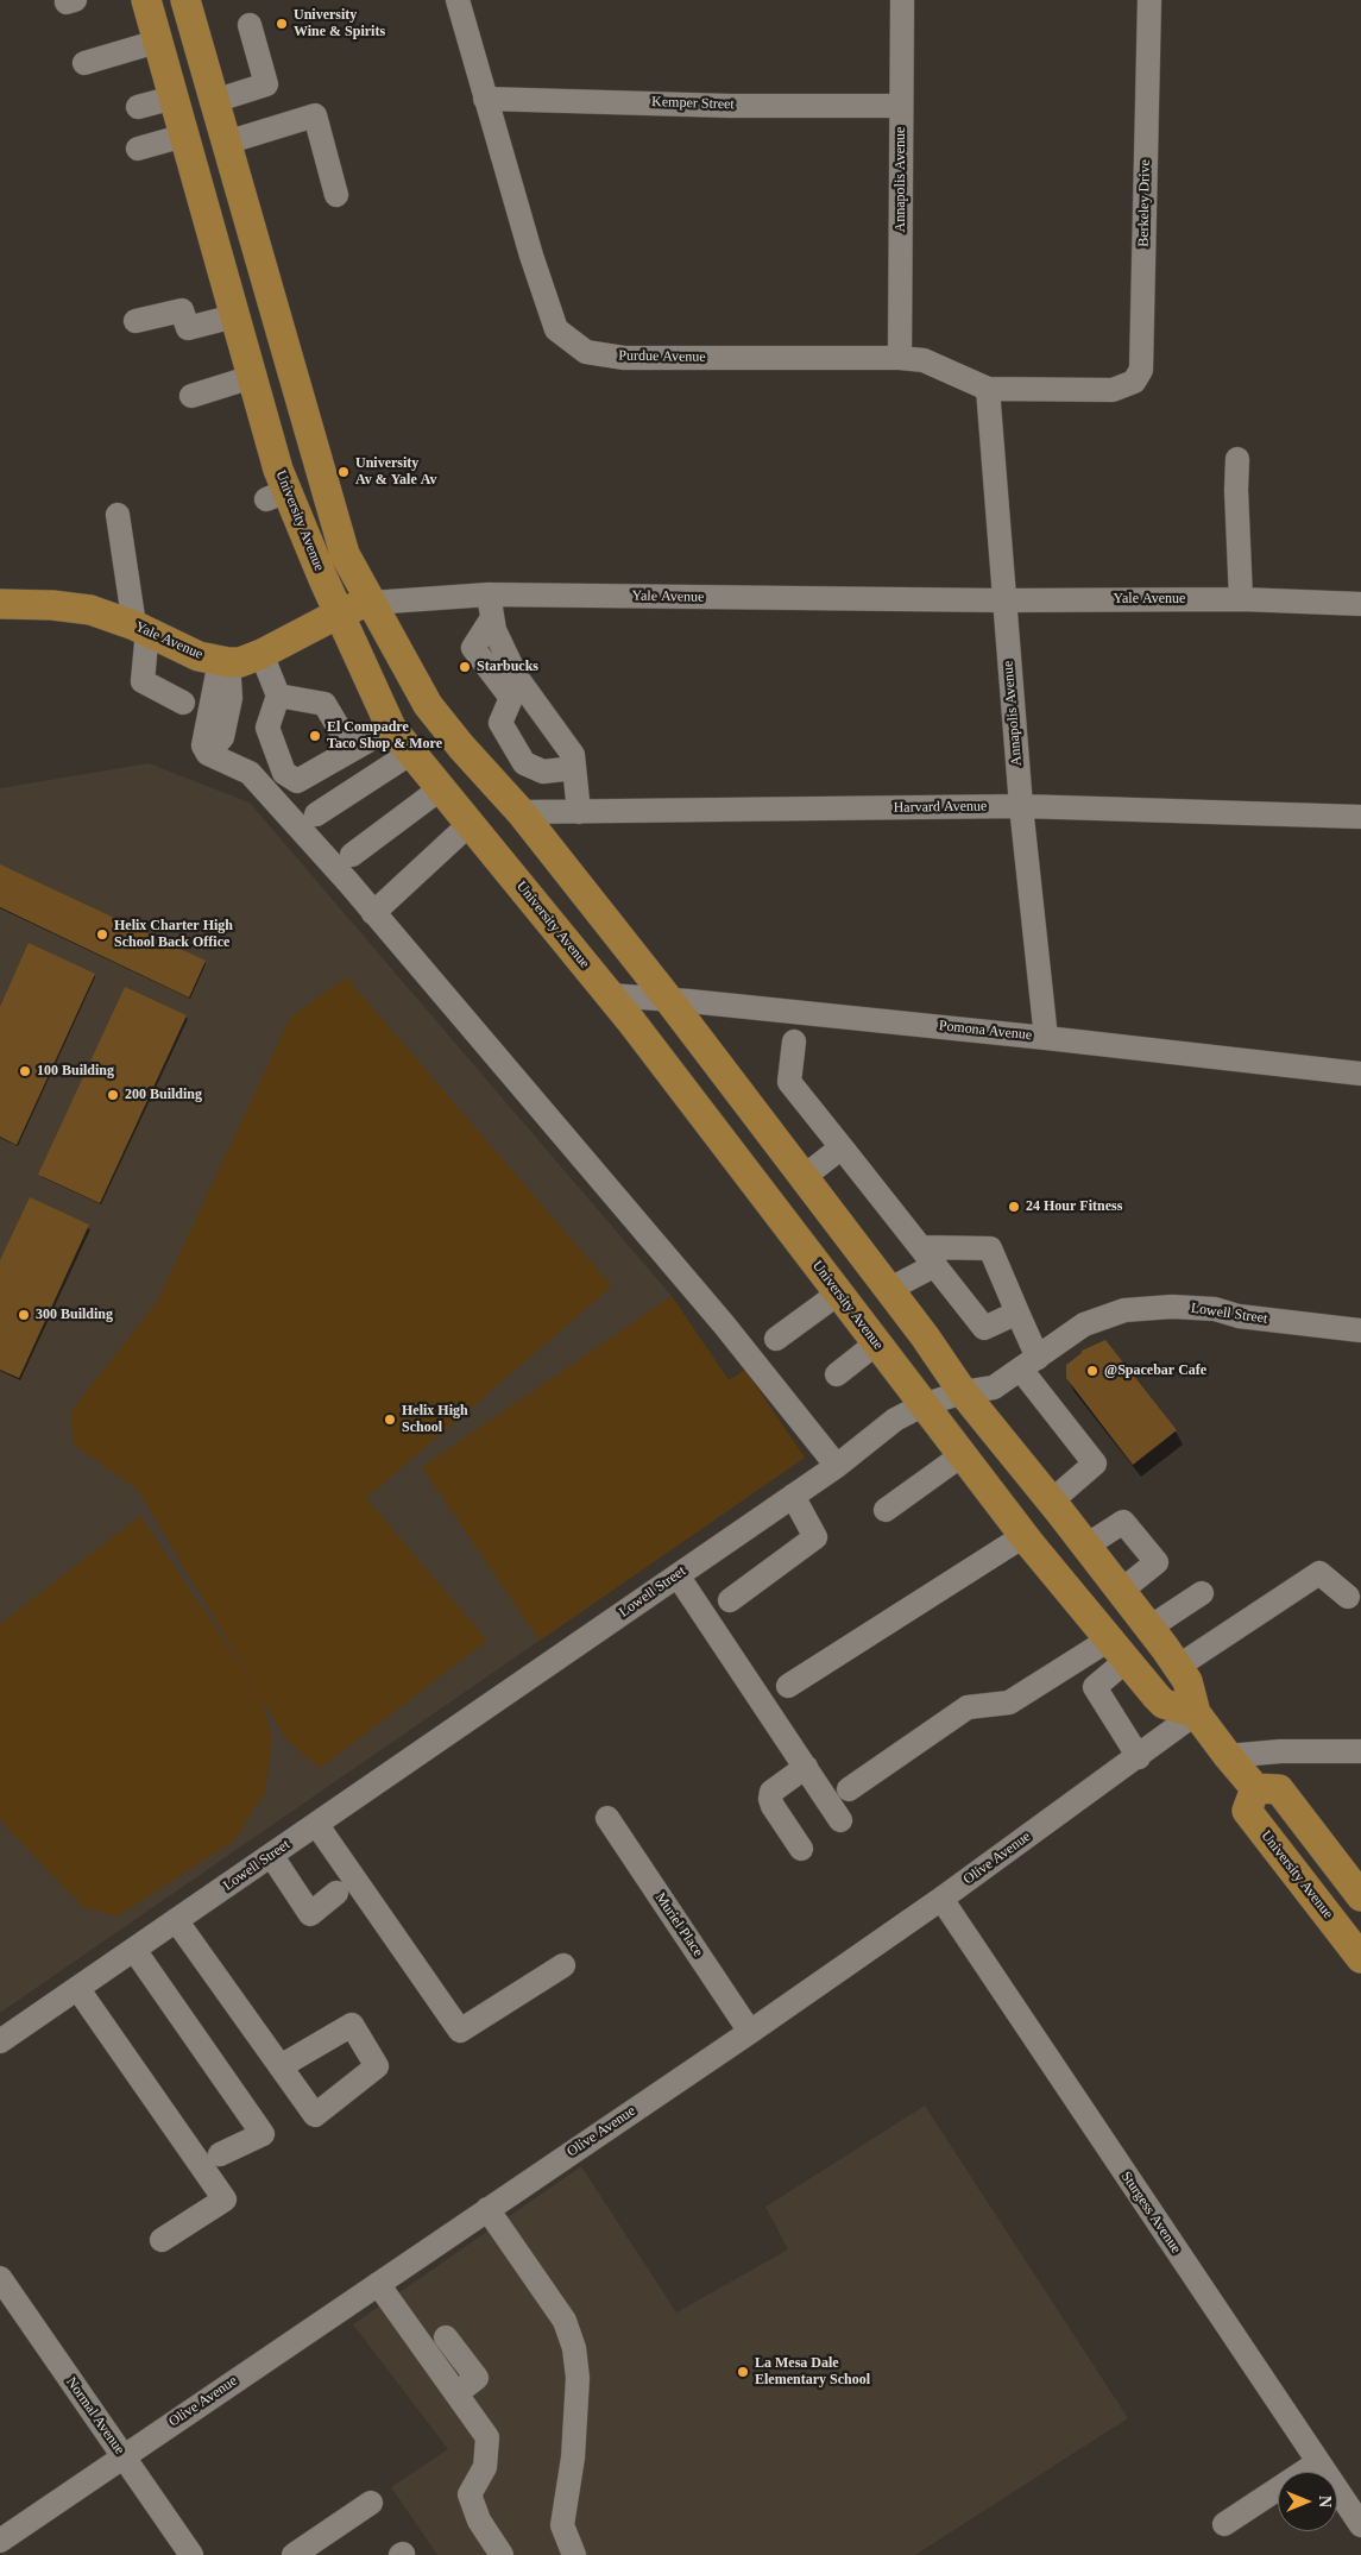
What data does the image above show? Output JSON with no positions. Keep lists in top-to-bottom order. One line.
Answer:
{"streets":{"main road":["University Avenue","Yale Avenue"],"street":["Kemper Street","Annapolis Avenue","Berkeley Drive","Purdue Avenue","Harvard Avenue","Pomona Avenue","Lowell Street","Olive Avenue","Muriel Place","Sturgess Avenue","Normal Avenue"]},"crossings":[["Kemper Street","Annapolis Avenue"],["Kemper Street","Purdue Avenue"],["Annapolis Avenue","Purdue Avenue"],["Annapolis Avenue","Yale Avenue"],["Annapolis Avenue","Harvard Avenue"],["Annapolis Avenue","Pomona Avenue"],["Berkeley Drive","Purdue Avenue"],["University Avenue","Yale Avenue"],["University Avenue","Harvard Avenue"],["University Avenue","Pomona Avenue"],["University Avenue","Lowell Street"],["University Avenue","Olive Avenue"],["Olive Avenue","Muriel Place"],["Olive Avenue","Sturgess Avenue"],["Olive Avenue","Normal Avenue"]],"places":["University Wine & Spirits","University Av & Yale Av","Starbucks","El Compadre Taco Shop & More","Helix Charter High School Back Office","100 Building","200 Building","24 Hour Fitness","300 Building","@Spacebar Cafe","Helix High School","La Mesa Dale Elementary School"],"north":"right"}
